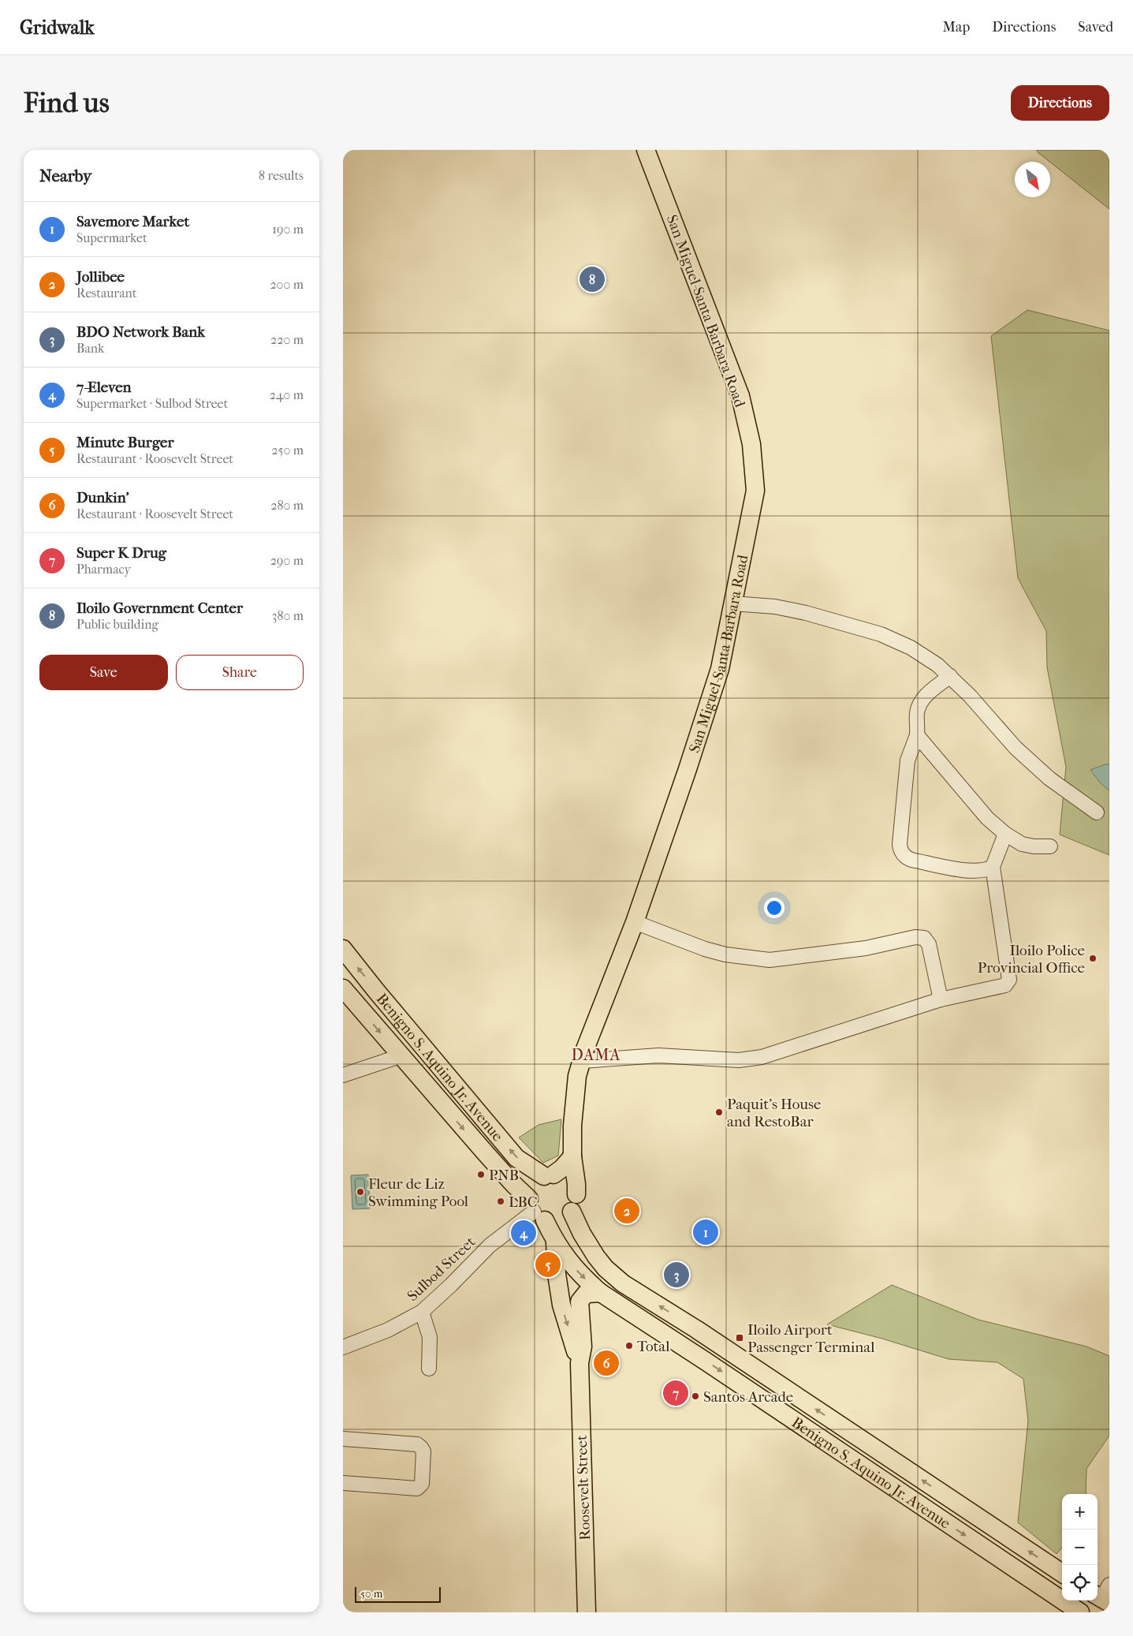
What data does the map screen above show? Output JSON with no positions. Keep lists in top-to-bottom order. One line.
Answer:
{"streets":{"main road":["San Miguel-Santa Barbara Road","Benigno S. Aquino Jr. Avenue","Roosevelt Street"],"street":["Sulbod Street"]},"crossings":[["San Miguel-Santa Barbara Road","Benigno S. Aquino Jr. Avenue"],["San Miguel-Santa Barbara Road","Sulbod Street"],["Benigno S. Aquino Jr. Avenue","Sulbod Street"],["Benigno S. Aquino Jr. Avenue","Roosevelt Street"]],"districts":["DAMA"],"places":{"other":["Iloilo Police Provincial Office","Paquit's House and RestoBar","PNB","Fleur de Liz Swimming Pool","LBC","Total","Santos Arcade"],"transit":["Iloilo Airport Passenger Terminal"]},"scale_bar":"50 m","north":"bottom right","page":{"header":"Gridwalk","nav":["Map","Directions","Saved"],"buttons":["Directions",["Save","Share"]],"title":"Find us","heading":["Nearby","8 results"],"list":[{"mark":"1","name":"Savemore Market","note":"Supermarket","value":"190 m"},{"mark":"2","name":"Jollibee","note":"Restaurant","value":"200 m"},{"mark":"3","name":"BDO Network Bank","note":"Bank","value":"220 m"},{"mark":"4","name":"7-Eleven","note":"Supermarket · Sulbod Street","value":"240 m"},{"mark":"5","name":"Minute Burger","note":"Restaurant · Roosevelt Street","value":"250 m"},{"mark":"6","name":"Dunkin'","note":"Restaurant · Roosevelt Street","value":"280 m"},{"mark":"7","name":"Super K Drug","note":"Pharmacy","value":"290 m"},{"mark":"8","name":"Iloilo Government Center","note":"Public building","value":"380 m"}],"pins":["8","2","1","4","5","3","6","7"],"map_buttons":["+","−"],"scale":"50 m"}}
